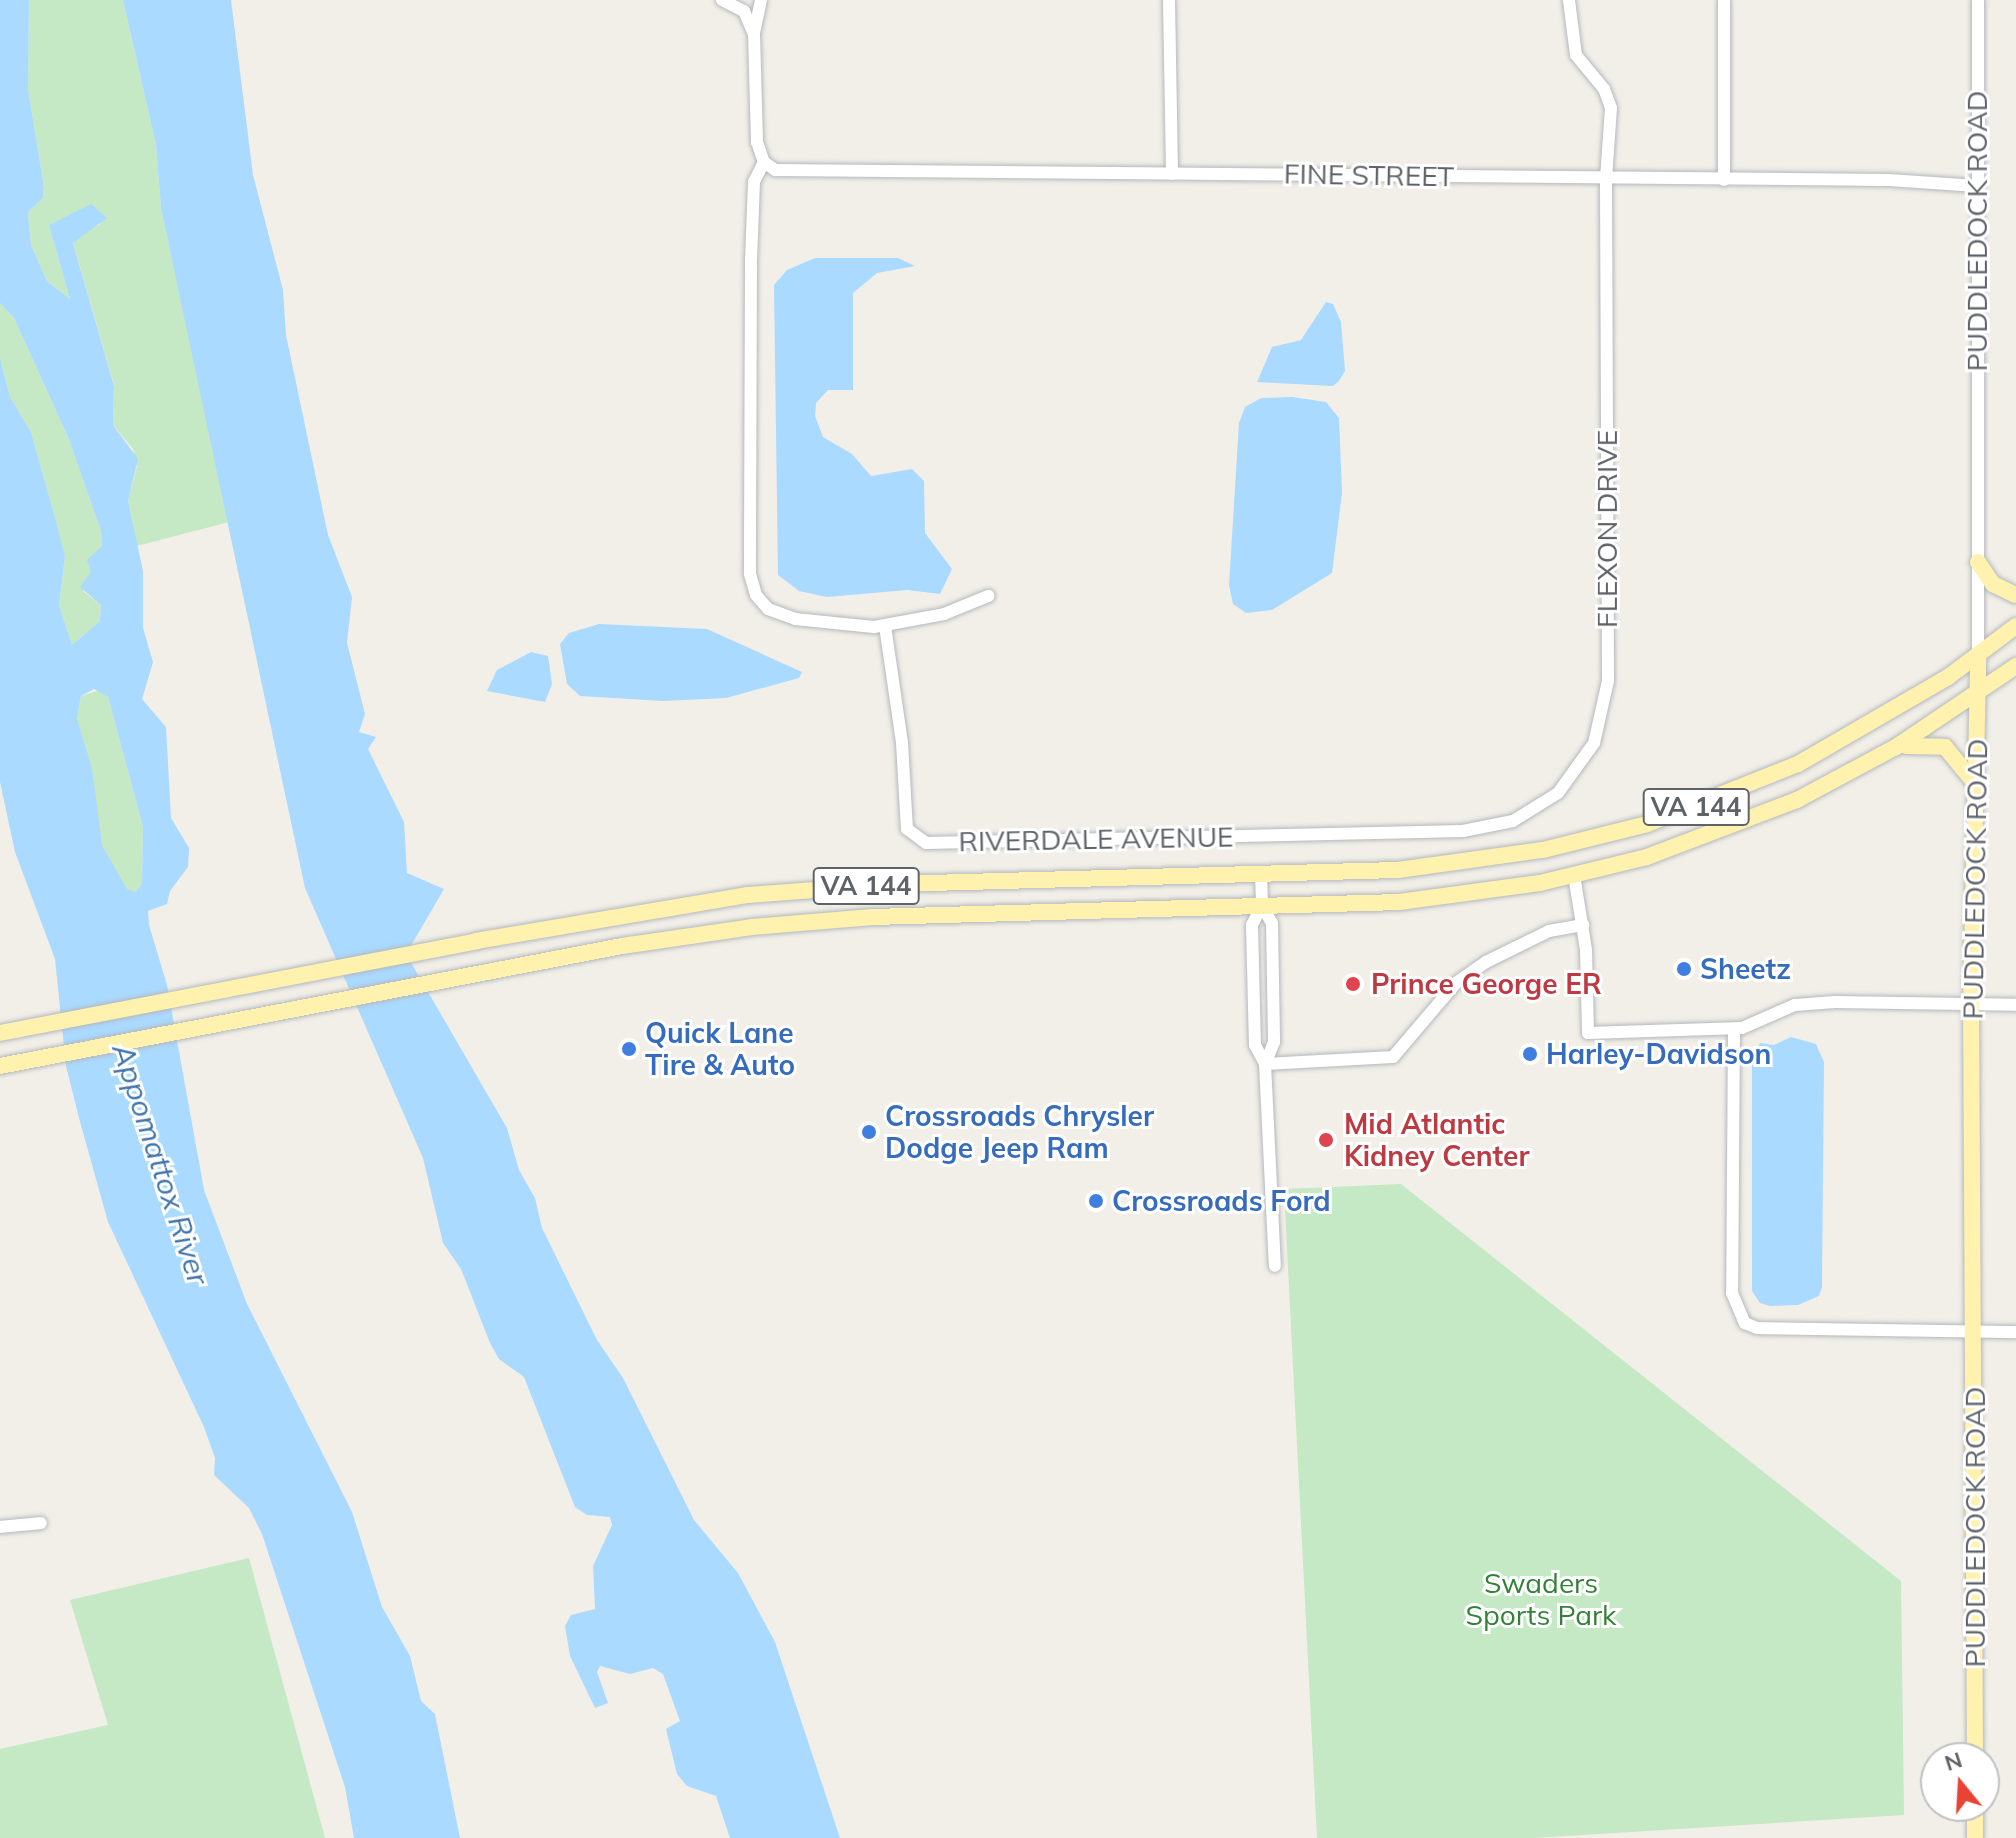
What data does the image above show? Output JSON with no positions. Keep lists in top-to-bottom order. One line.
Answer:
{"streets":{"main road":["PUDDLEDOCK ROAD","VA 144"],"street":["FINE STREET","FLEXON DRIVE","RIVERDALE AVENUE"]},"crossings":[["FINE STREET","PUDDLEDOCK ROAD"],["FINE STREET","FLEXON DRIVE"],["PUDDLEDOCK ROAD","VA 144"],["FLEXON DRIVE","RIVERDALE AVENUE"]],"water":["Appomattox River"],"parks":["Swaders Sports Park"],"places":["Sheetz","Prince George ER","Quick Lane Tire & Auto","Harley-Davidson","Crossroads Chrysler Dodge Jeep Ram","Mid Atlantic Kidney Center","Crossroads Ford"],"north":"top"}
